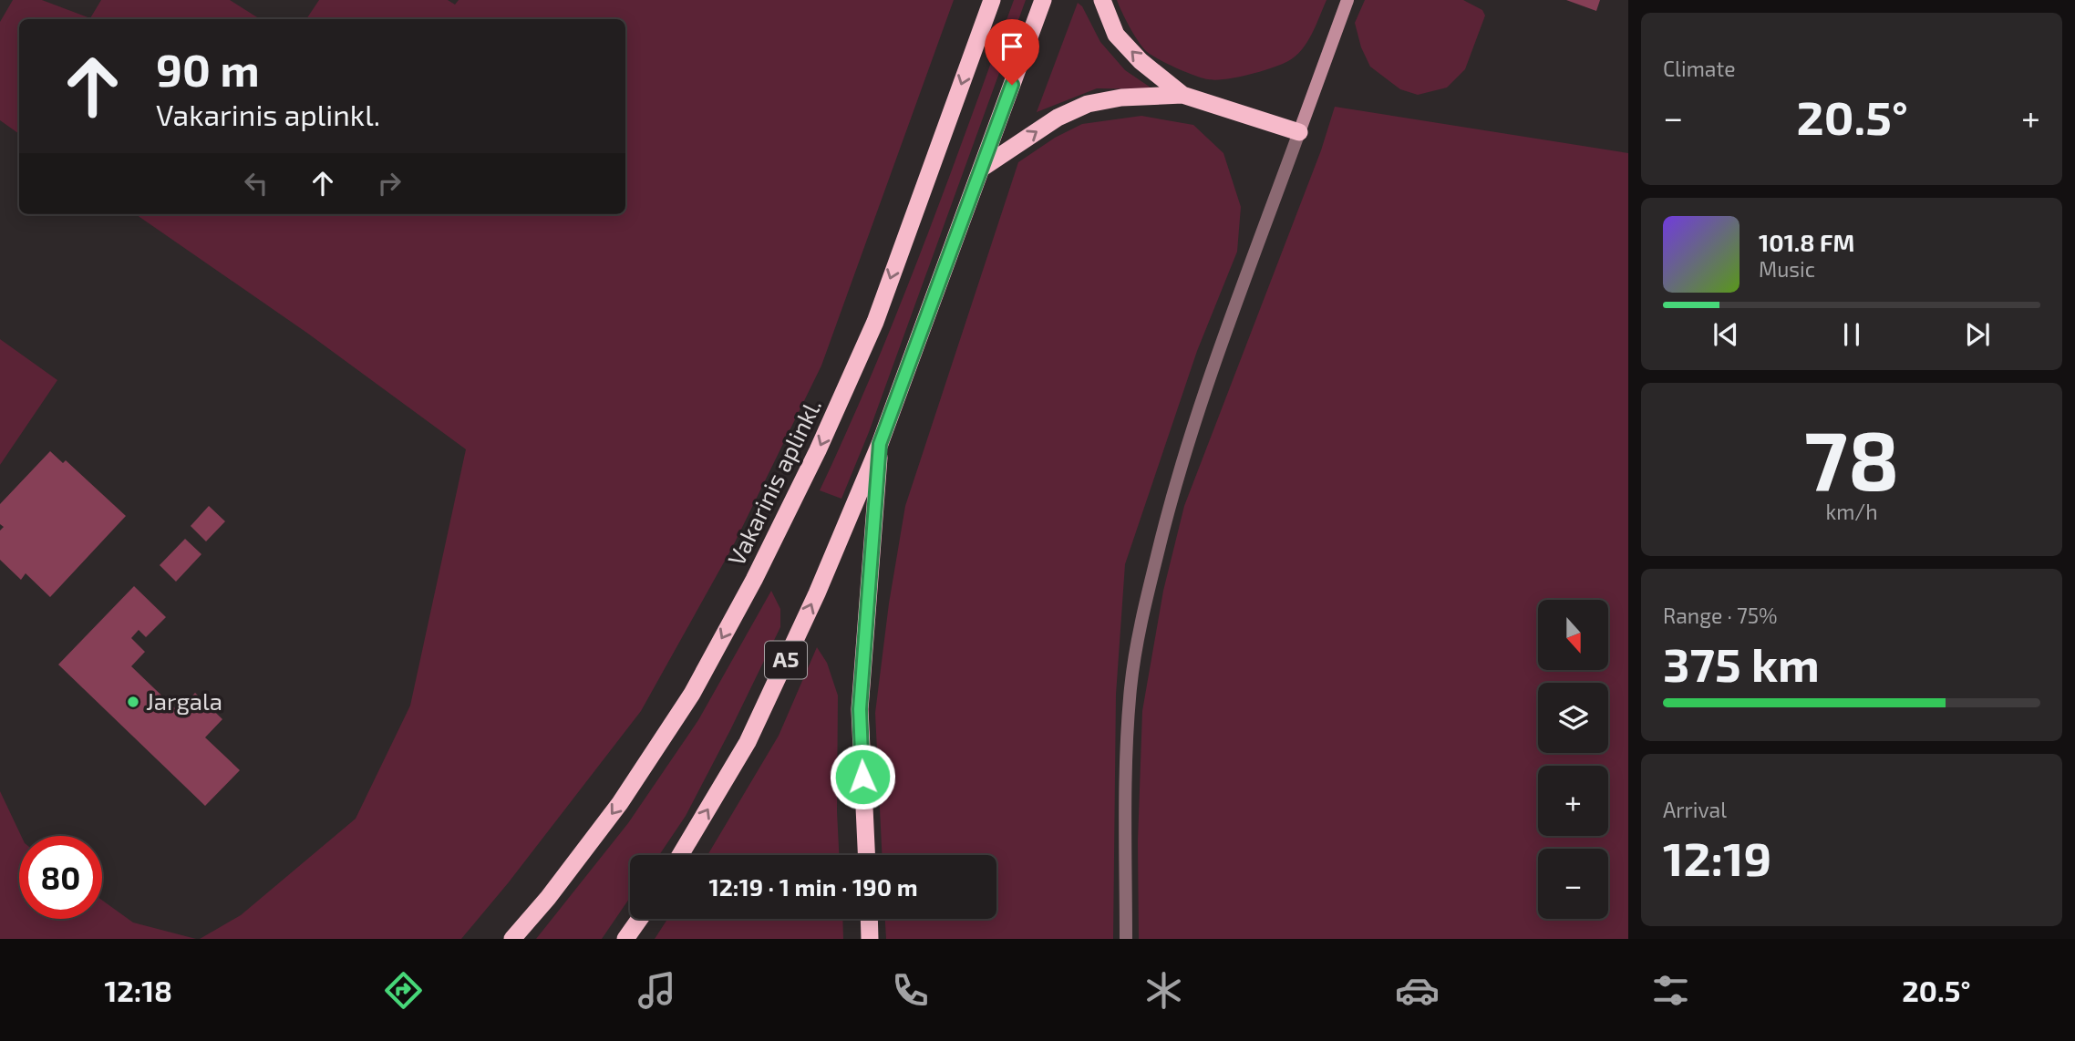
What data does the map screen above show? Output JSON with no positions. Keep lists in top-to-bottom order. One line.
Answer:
{"streets":{"highway":["Vakarinis aplinkl.","A5"]},"places":["Jargala"],"north":"bottom","page":{"tile":["Climate",["78","km/h"],["Range · 75%","375 km"],["Arrival","12:19"]],"turn":["90 m","Vakarinis aplinkl."],"heat":["−","20.5°","+"],"song":["101.8 FM","Music"],"map_buttons":["+","−"],"limit":"80","trip":"12:19 · 1 min · 190 m","tabs":["12:18","20.5°"]}}
